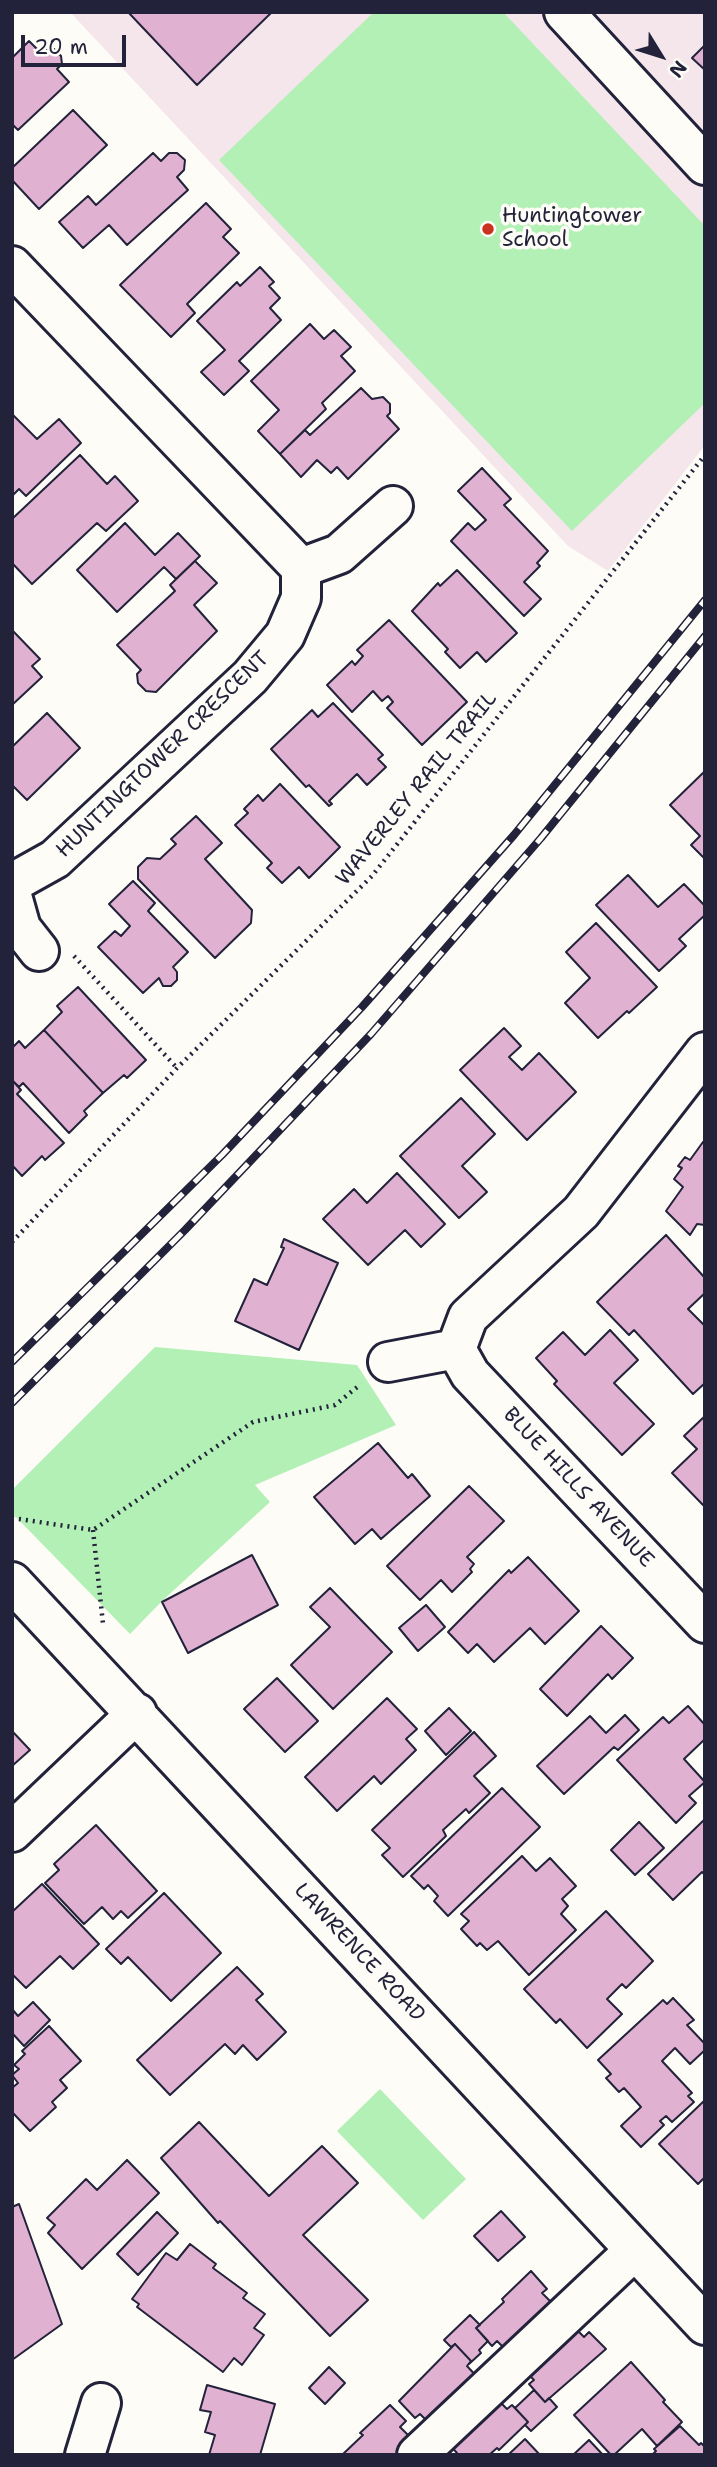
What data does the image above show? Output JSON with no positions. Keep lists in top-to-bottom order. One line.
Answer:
{"streets":{"street":["HUNTINGTOWER CRESCENT","BLUE HILLS AVENUE","LAWRENCE ROAD"],"path":["WAVERLEY RAIL TRAIL"]},"places":["Huntingtower School"],"scale_bar":"20 m","north":"bottom right"}
